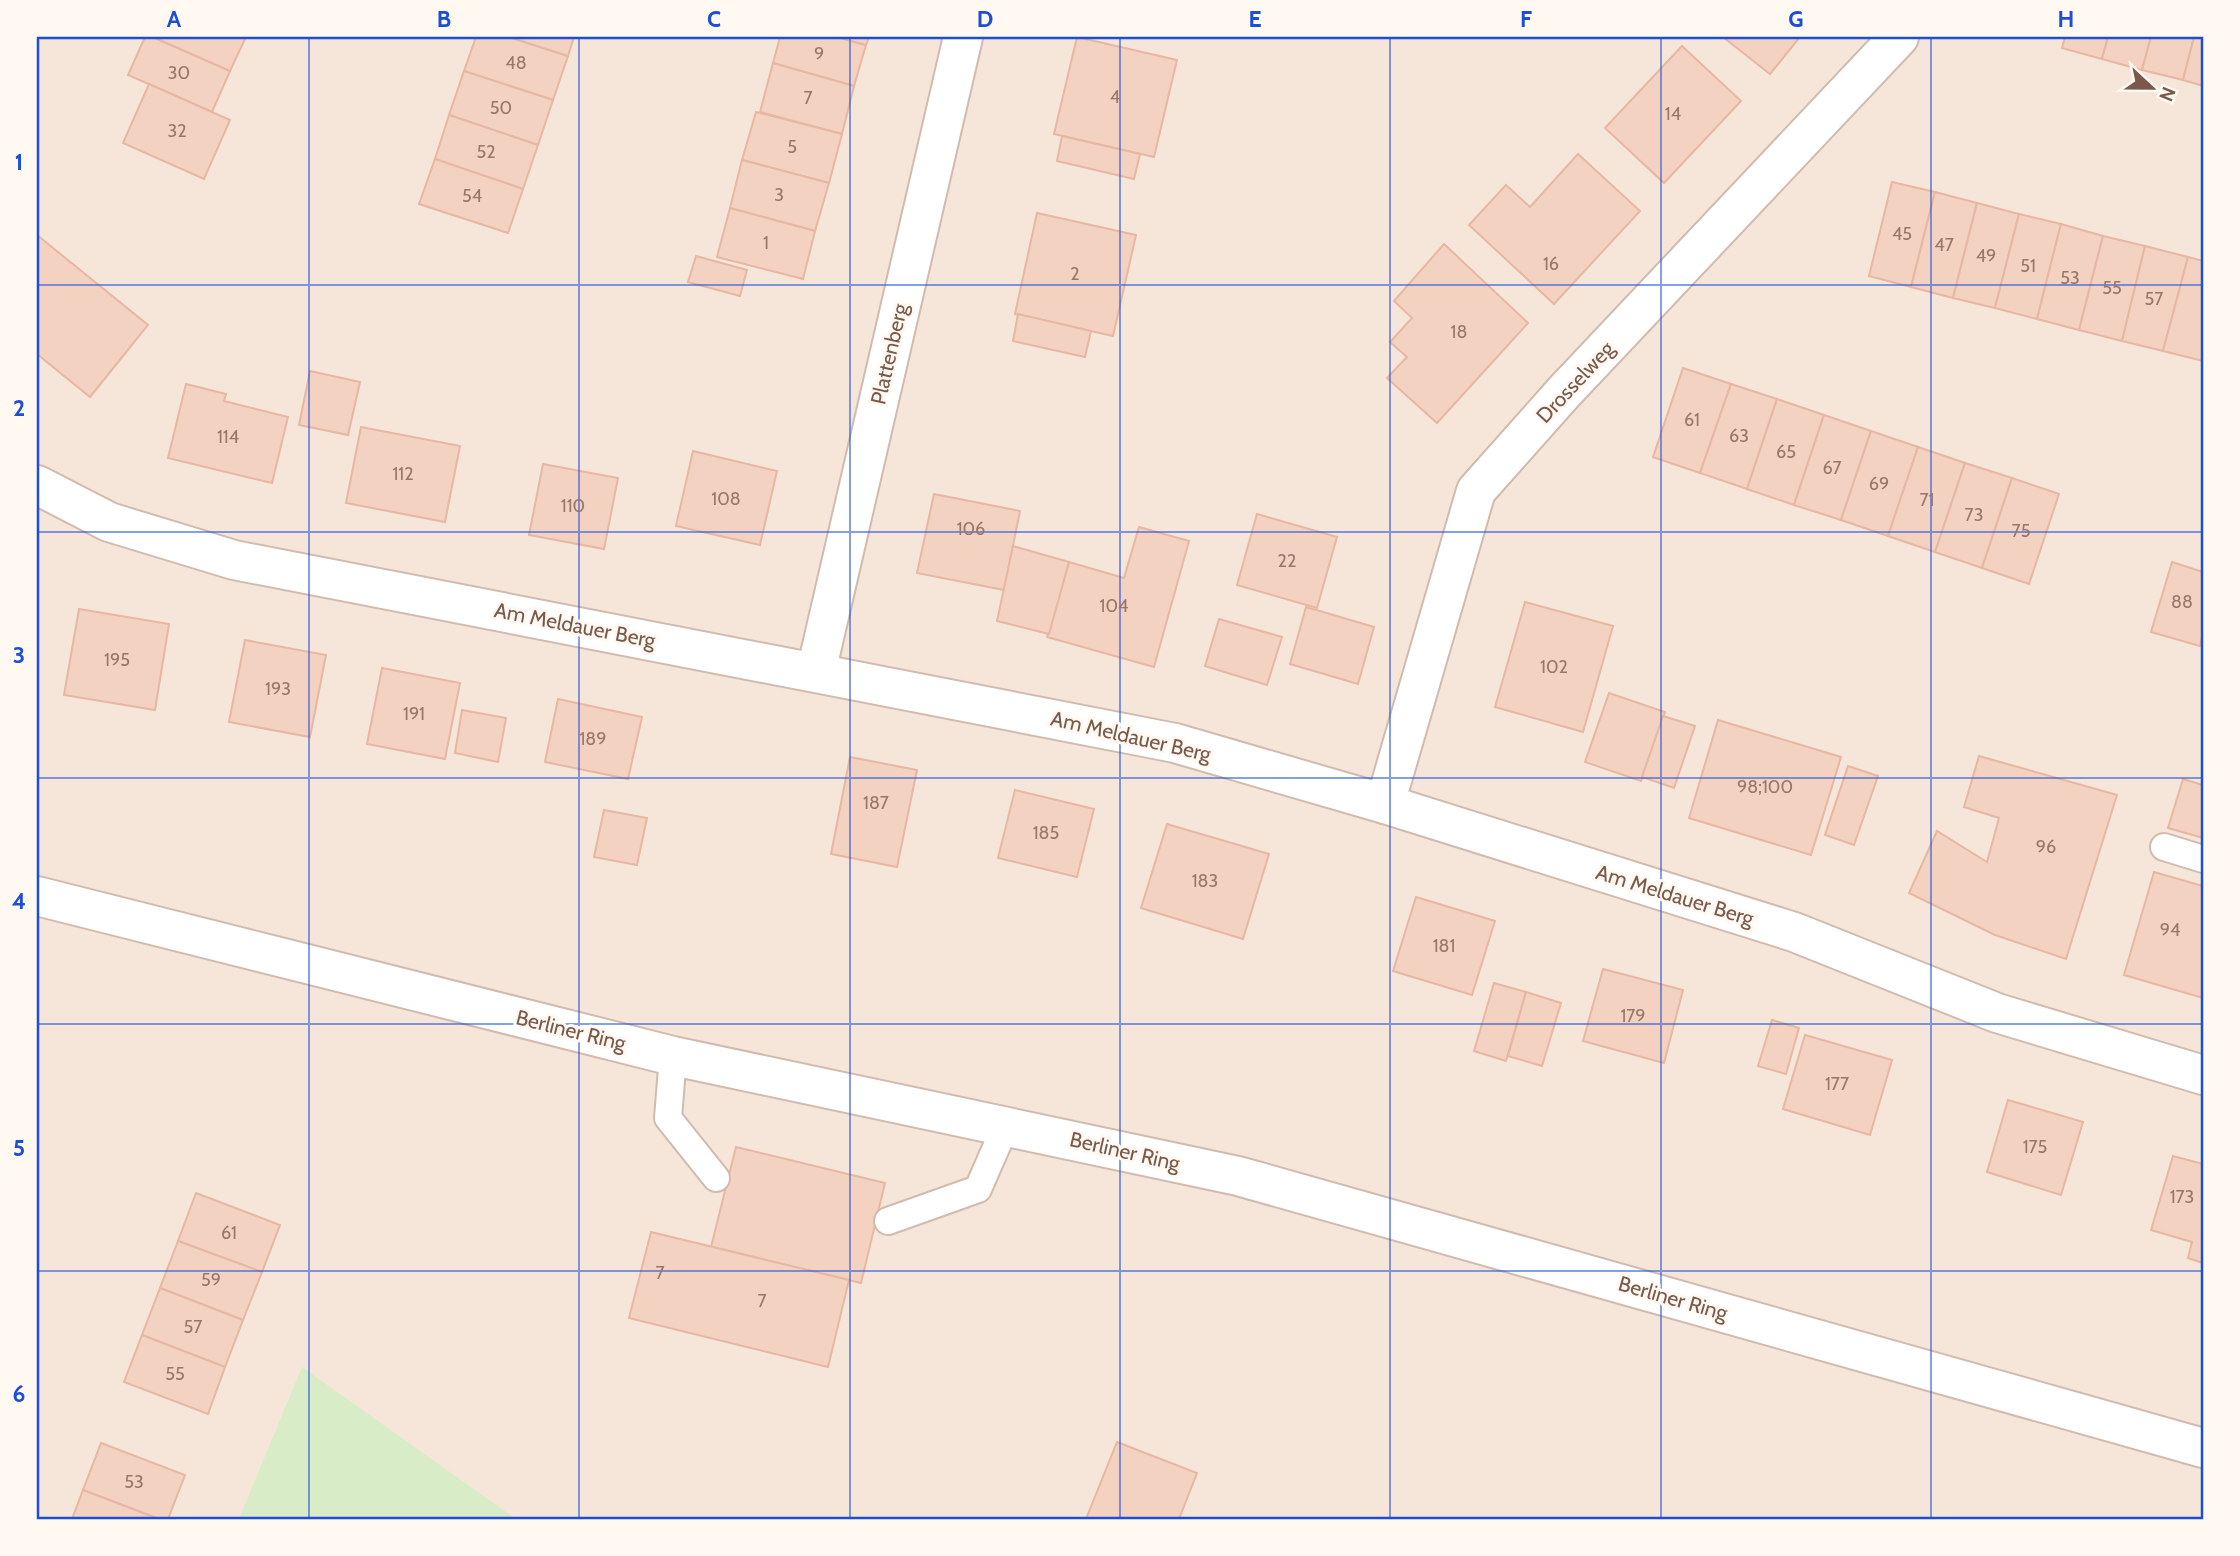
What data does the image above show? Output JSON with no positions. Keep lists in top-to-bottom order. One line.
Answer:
{"streets":{"street":["Plattenberg","Drosselweg","Am Meldauer Berg","Berliner Ring"]},"crossings":[["Plattenberg","Am Meldauer Berg"],["Drosselweg","Am Meldauer Berg"]],"house_numbers":["9","48","30","4","7","50","14","32","5","52","3","54","45","1","47","49","16","51","2","53","55","57","18","61","63","114","65","67","112","69","108","71","110","73","106","75","22","88","104","195","102","193","191","189","98;100","187","185","96","183","94","181","179","177","175","173","61","7","59","7","57","55","53"],"north":"right","grid":{"columns":["A","B","C","D","E","F","G","H"],"rows":["1","2","3","4","5","6"]}}
